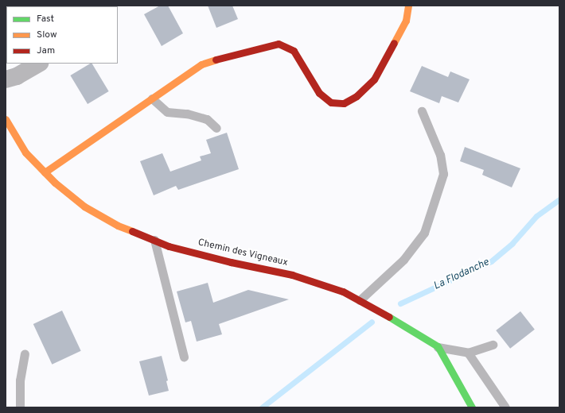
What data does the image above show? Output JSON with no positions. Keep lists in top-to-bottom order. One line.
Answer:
{"streets":{"street":["Chemin des Vigneaux"]},"water":["La Flodanche"],"legend":["Fast","Slow","Jam"]}
